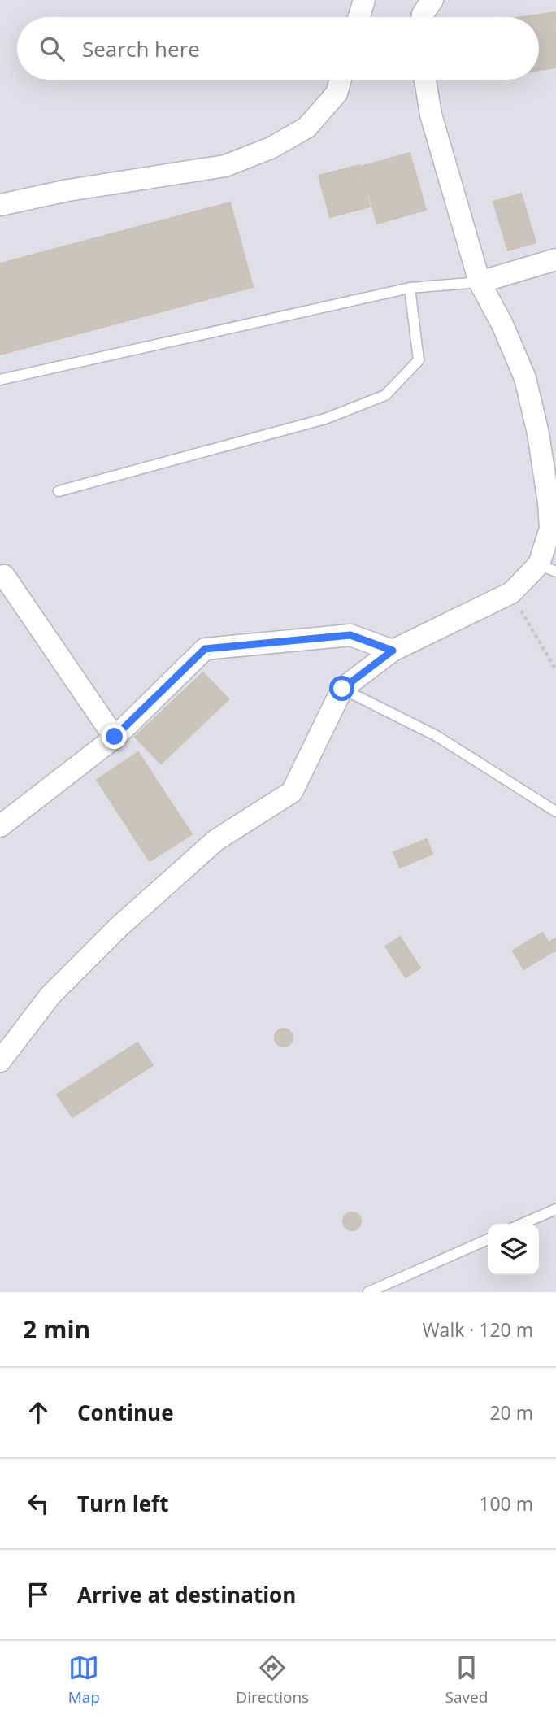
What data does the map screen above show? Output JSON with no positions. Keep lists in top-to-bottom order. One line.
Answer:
{"page":{"search":"Search here","heading":["2 min","Walk · 120 m"],"list":[["Continue","20 m"],["Turn left","100 m"],"Arrive at destination"],"nav":["Map","Directions","Saved"]}}
